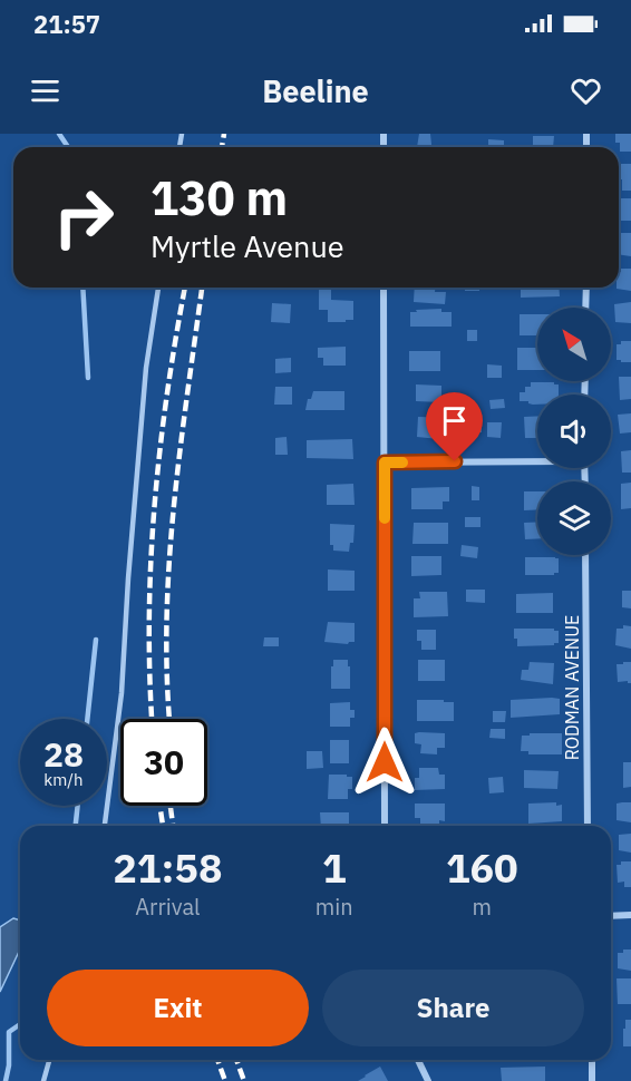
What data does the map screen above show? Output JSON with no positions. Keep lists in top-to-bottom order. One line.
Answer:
{"streets":{"street":["RODMAN AVENUE"]},"north":"top left","page":{"status":"21:57","header":"Beeline","turn":["130 m","Myrtle Avenue"],"speed":"28 km/h","limit":"30","eta":["21:58","Arrival","1","min","160","m"],"buttons":["Exit","Share"]}}
